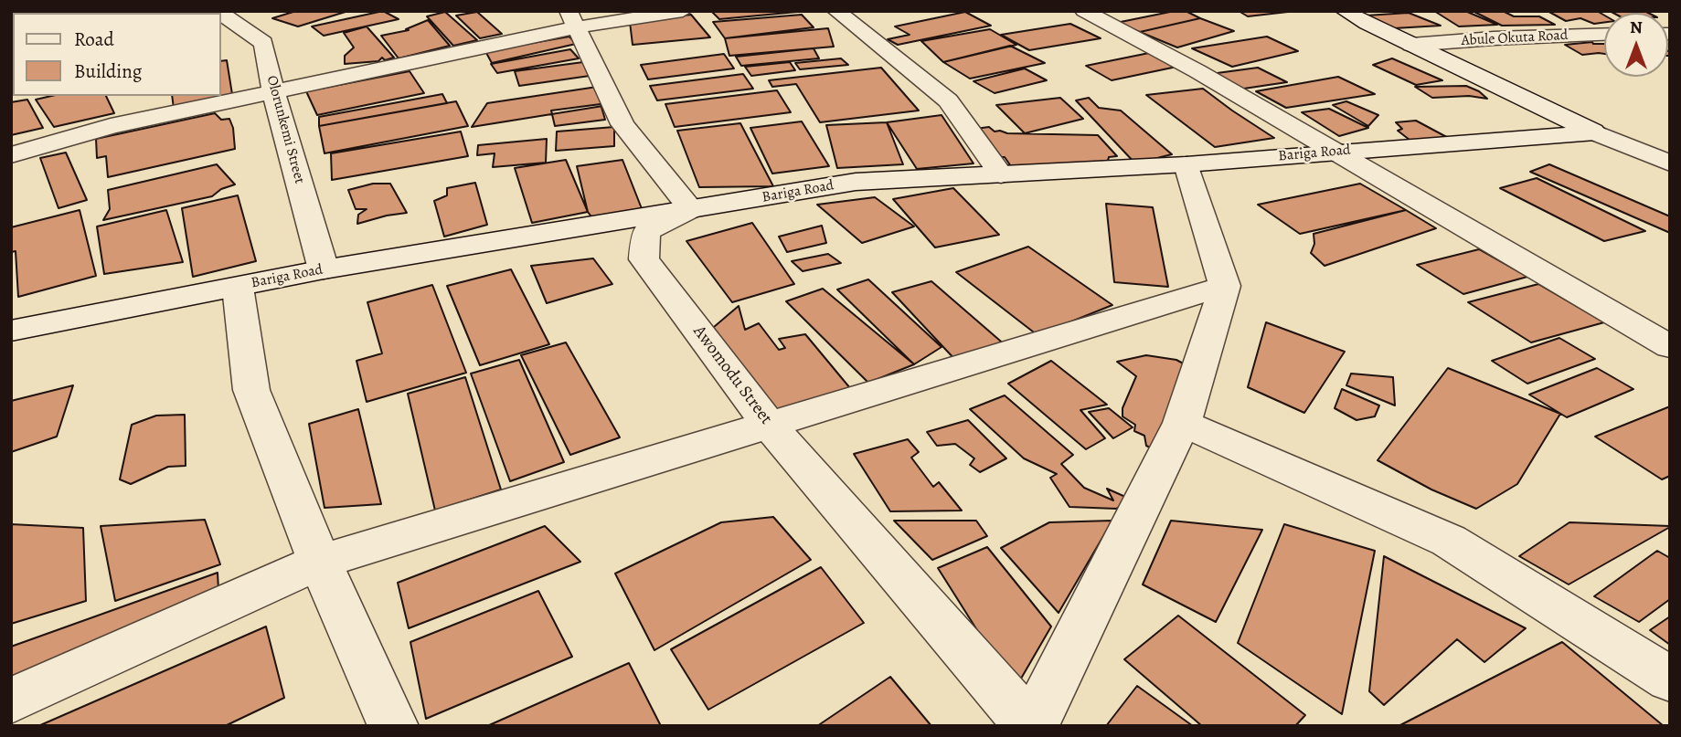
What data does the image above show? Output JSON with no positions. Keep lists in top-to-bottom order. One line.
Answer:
{"streets":{"street":["Abule Okuta Road","Olorunkemi Street","Bariga Road","Awomodu Street"]},"crossings":[["Olorunkemi Street","Bariga Road"],["Bariga Road","Awomodu Street"]],"legend":["Road","Building"],"north":"top"}
